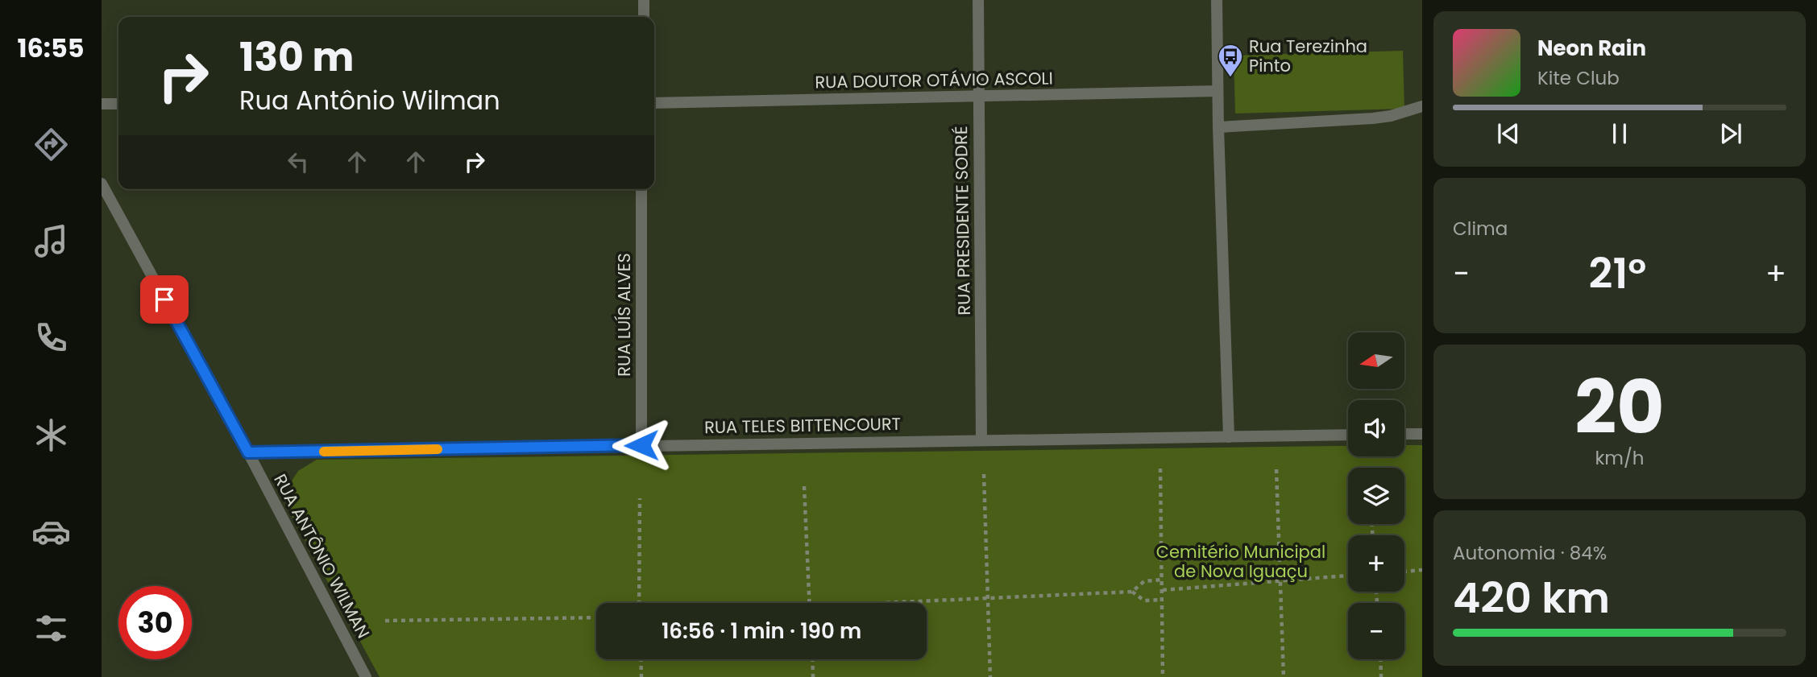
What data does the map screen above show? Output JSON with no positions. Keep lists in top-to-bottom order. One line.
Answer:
{"streets":{"street":["RUA DOUTOR OTÁVIO ASCOLI","RUA PRESIDENTE SODRÉ","RUA LUÍS ALVES","RUA TELES BITTENCOURT","RUA ANTÔNIO WILMAN"]},"crossings":[["RUA DOUTOR OTÁVIO ASCOLI","RUA PRESIDENTE SODRÉ"],["RUA PRESIDENTE SODRÉ","RUA TELES BITTENCOURT"],["RUA LUÍS ALVES","RUA TELES BITTENCOURT"],["RUA TELES BITTENCOURT","RUA ANTÔNIO WILMAN"]],"parks":["Cemitério Municipal de Nova Iguaçu"],"places":{"bus stop":["Rua Terezinha Pinto"]},"north":"left","page":{"tabs":"16:55","turn":["130 m","Rua Antônio Wilman"],"song":["Neon Rain","Kite Club"],"tile":["Clima",["20","km/h"],["Autonomia · 84%","420 km"]],"heat":["−","21°","+"],"map_buttons":["+","−"],"limit":"30","trip":"16:56 · 1 min · 190 m"}}
